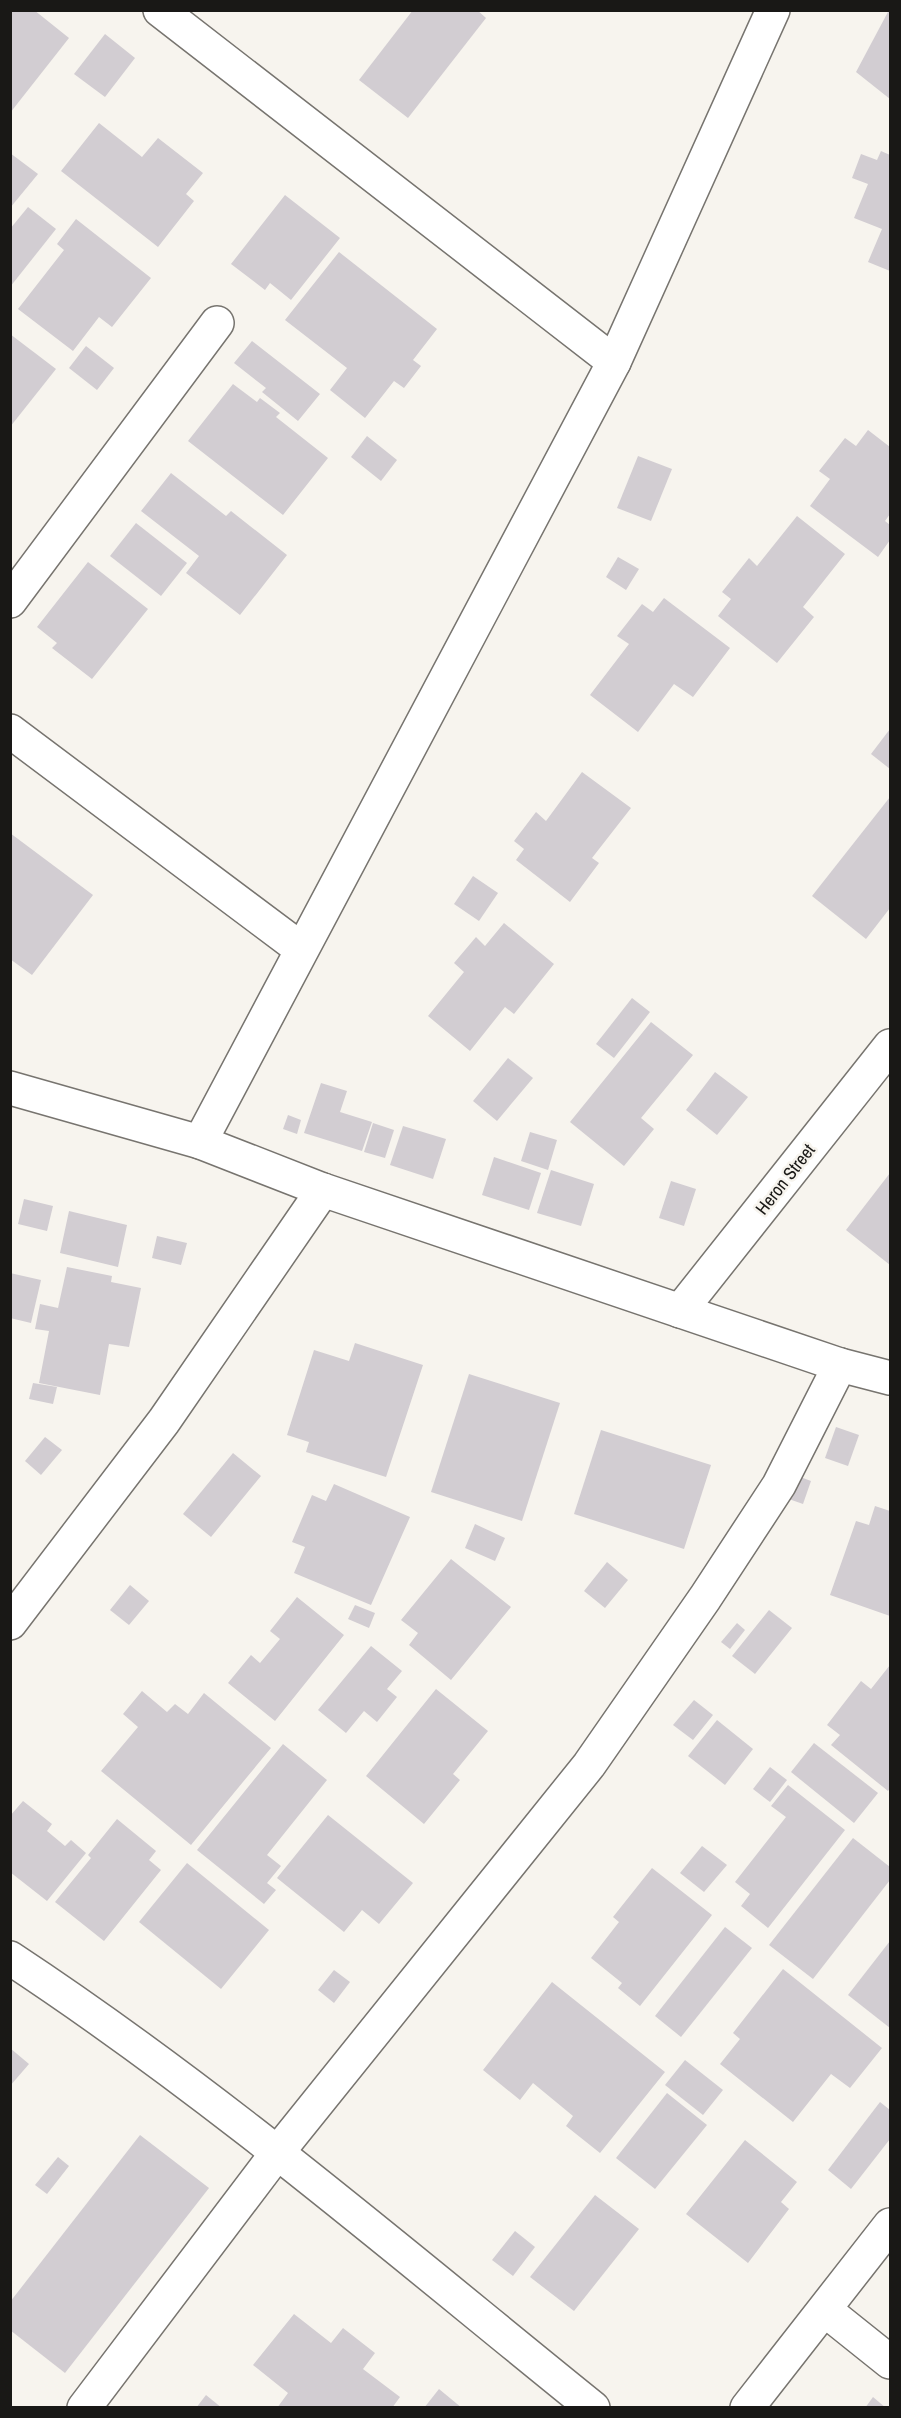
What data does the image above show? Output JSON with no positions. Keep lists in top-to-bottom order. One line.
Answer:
{"streets":{"street":["Heron Street"]}}
